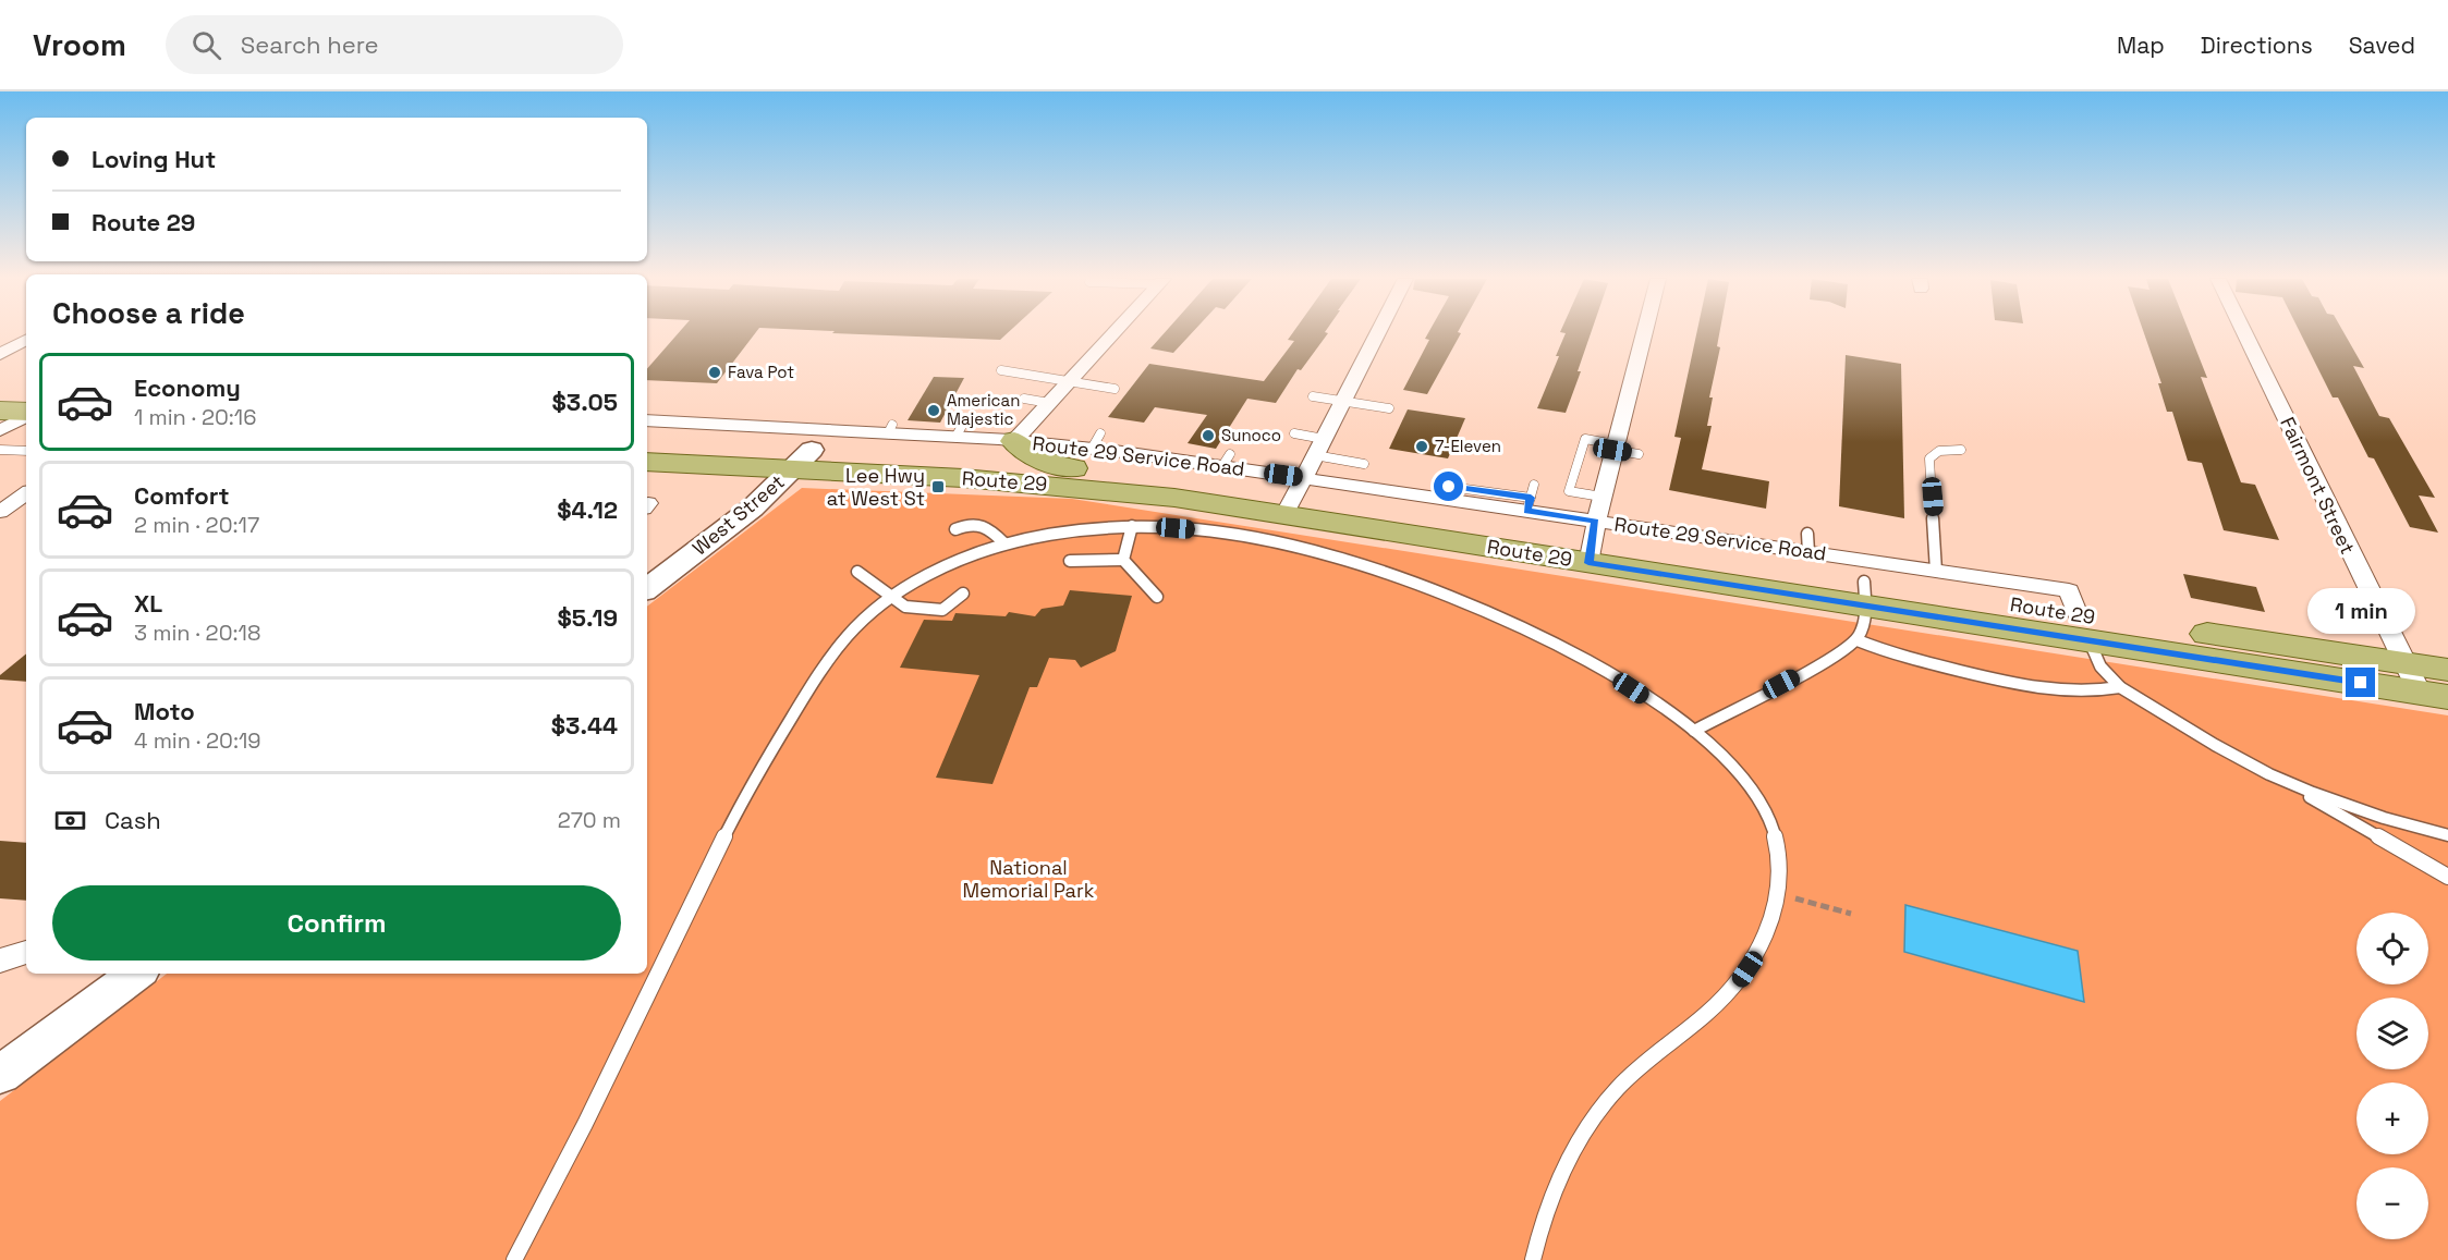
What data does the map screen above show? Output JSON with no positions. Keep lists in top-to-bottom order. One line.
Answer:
{"streets":{"main road":["Route 29","West Street"],"street":["Route 29 Service Road","Fairmont Street"]},"crossings":[["Route 29 Service Road","Route 29"],["Route 29 Service Road","West Street"],["Route 29","Fairmont Street"],["Route 29","West Street"]],"parks":["National Memorial Park"],"places":{"other":["Fava Pot","American Majestic","Sunoco","7-Eleven"],"transit":["Lee Hwy at West St"]},"page":{"header":"Vroom","search":"Search here","nav":["Map","Directions","Saved"],"banner":["Loving Hut","Route 29"],"heading":"Choose a ride","list":[{"name":"Economy","note":"1 min · 20:16","value":"$3.05"},{"name":"Comfort","note":"2 min · 20:17","value":"$4.12"},{"name":"XL","note":"3 min · 20:18","value":"$5.19"},{"name":"Moto","note":"4 min · 20:19","value":"$3.44"}],"bubble":"1 min","pay":["Cash","270 m"],"buttons":"Confirm","map_buttons":["+","−"]}}
